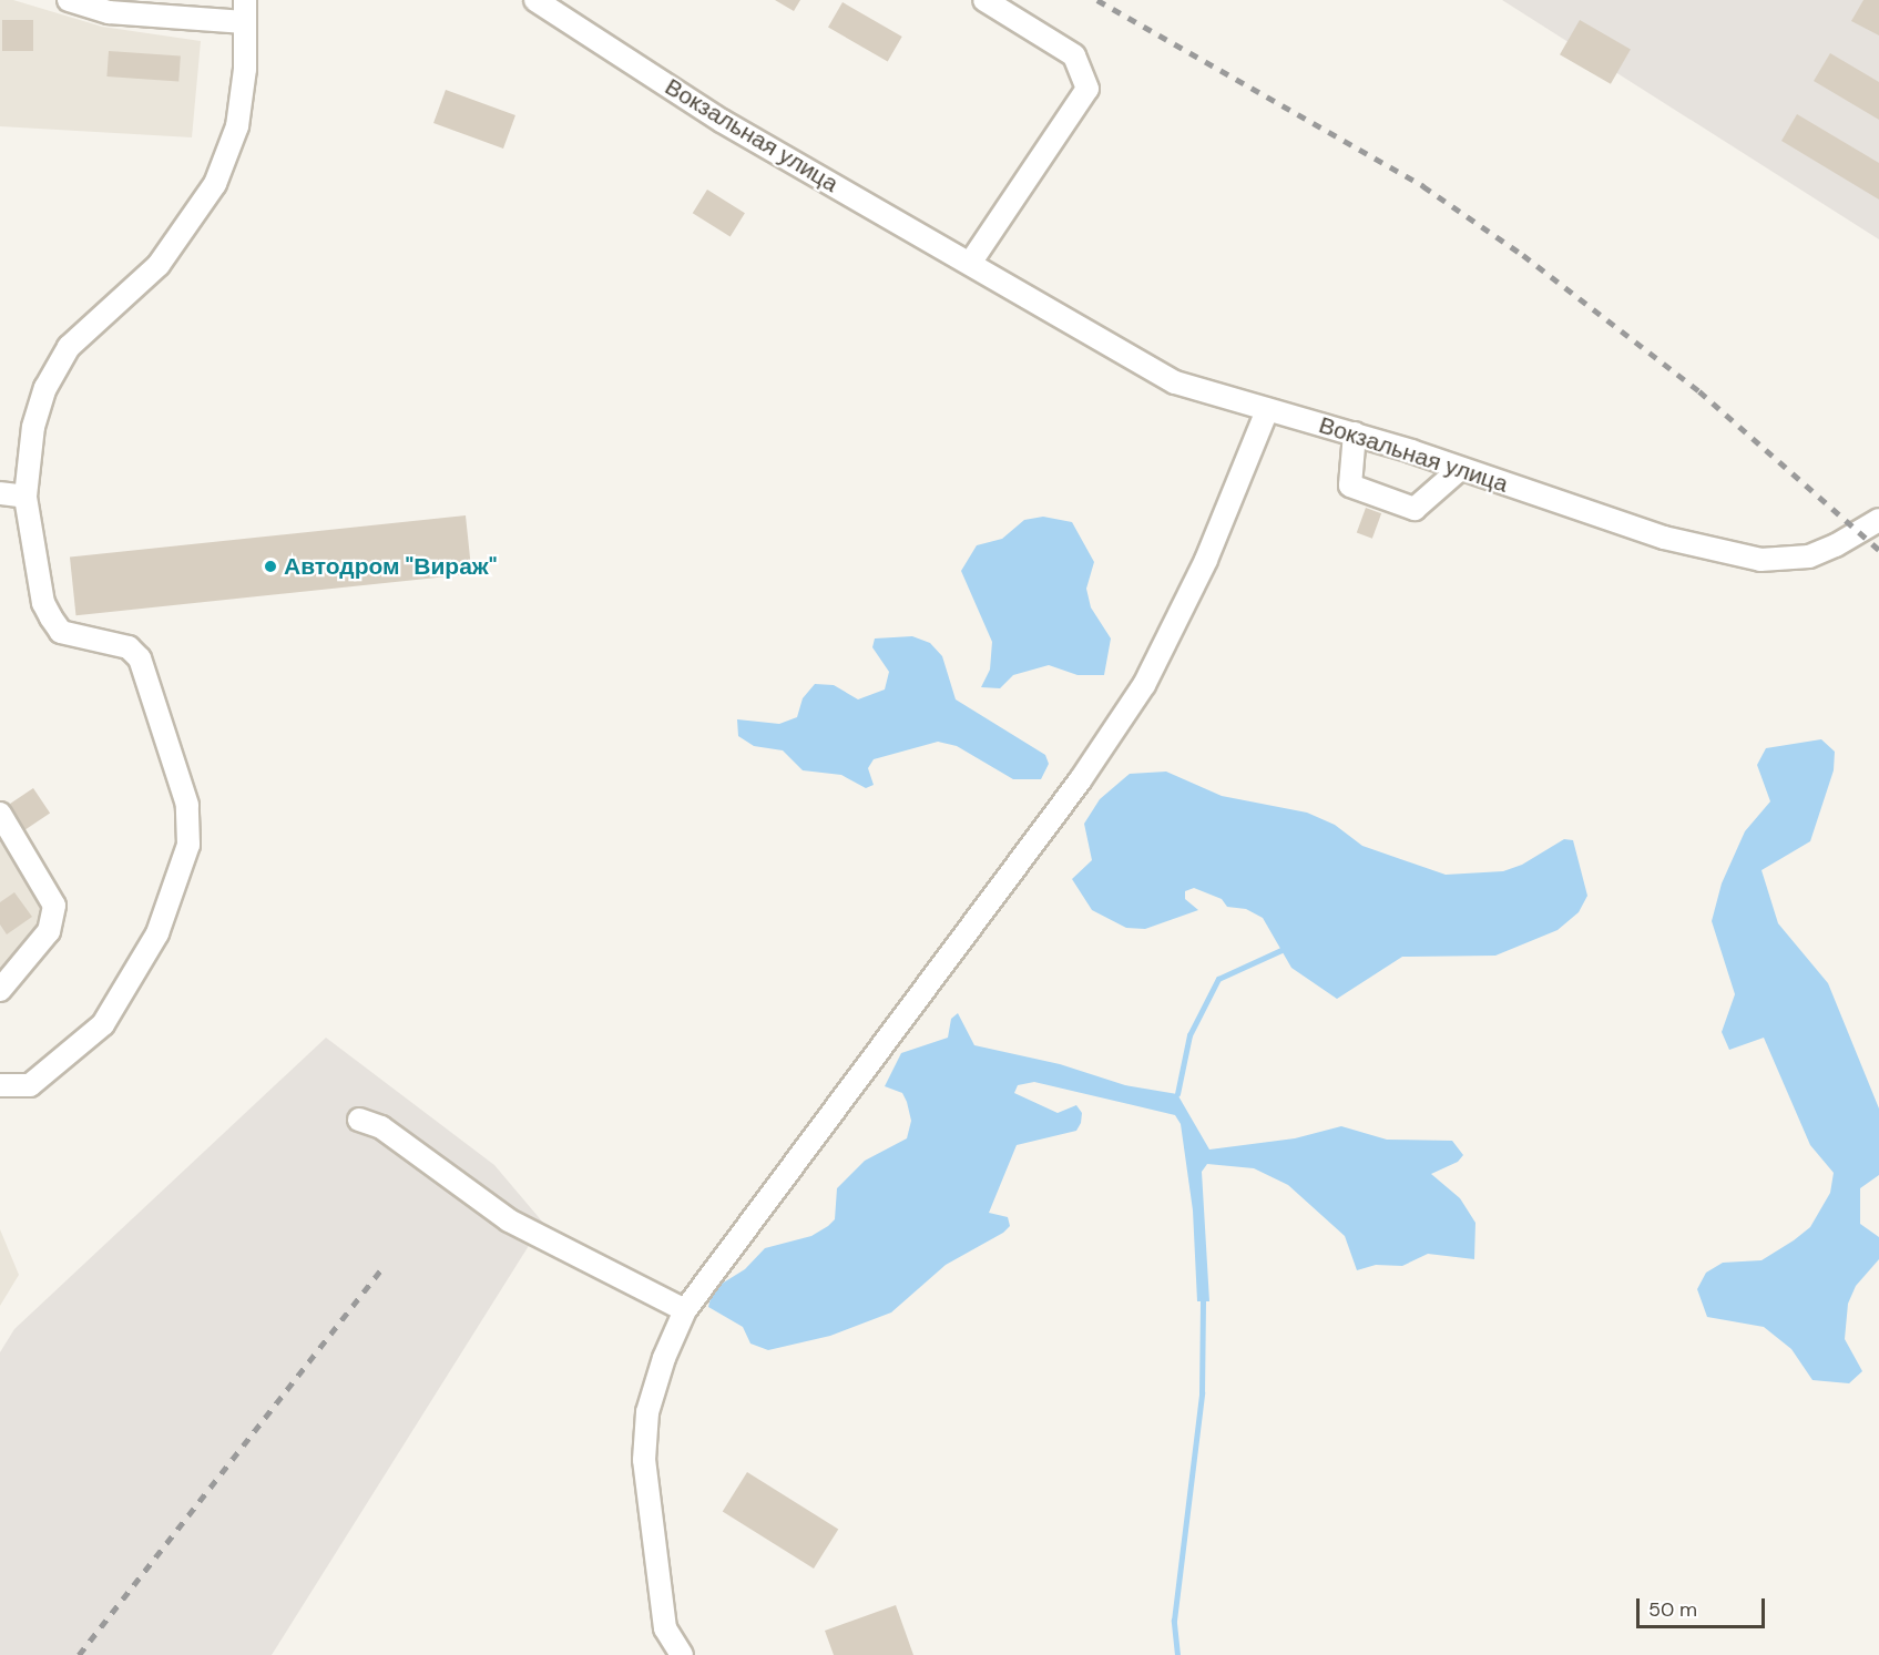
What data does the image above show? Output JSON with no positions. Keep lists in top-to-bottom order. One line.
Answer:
{"streets":{"street":["Вокзальная улица"]},"places":["Автодром \"Вираж\""],"scale_bar":"50 m"}
